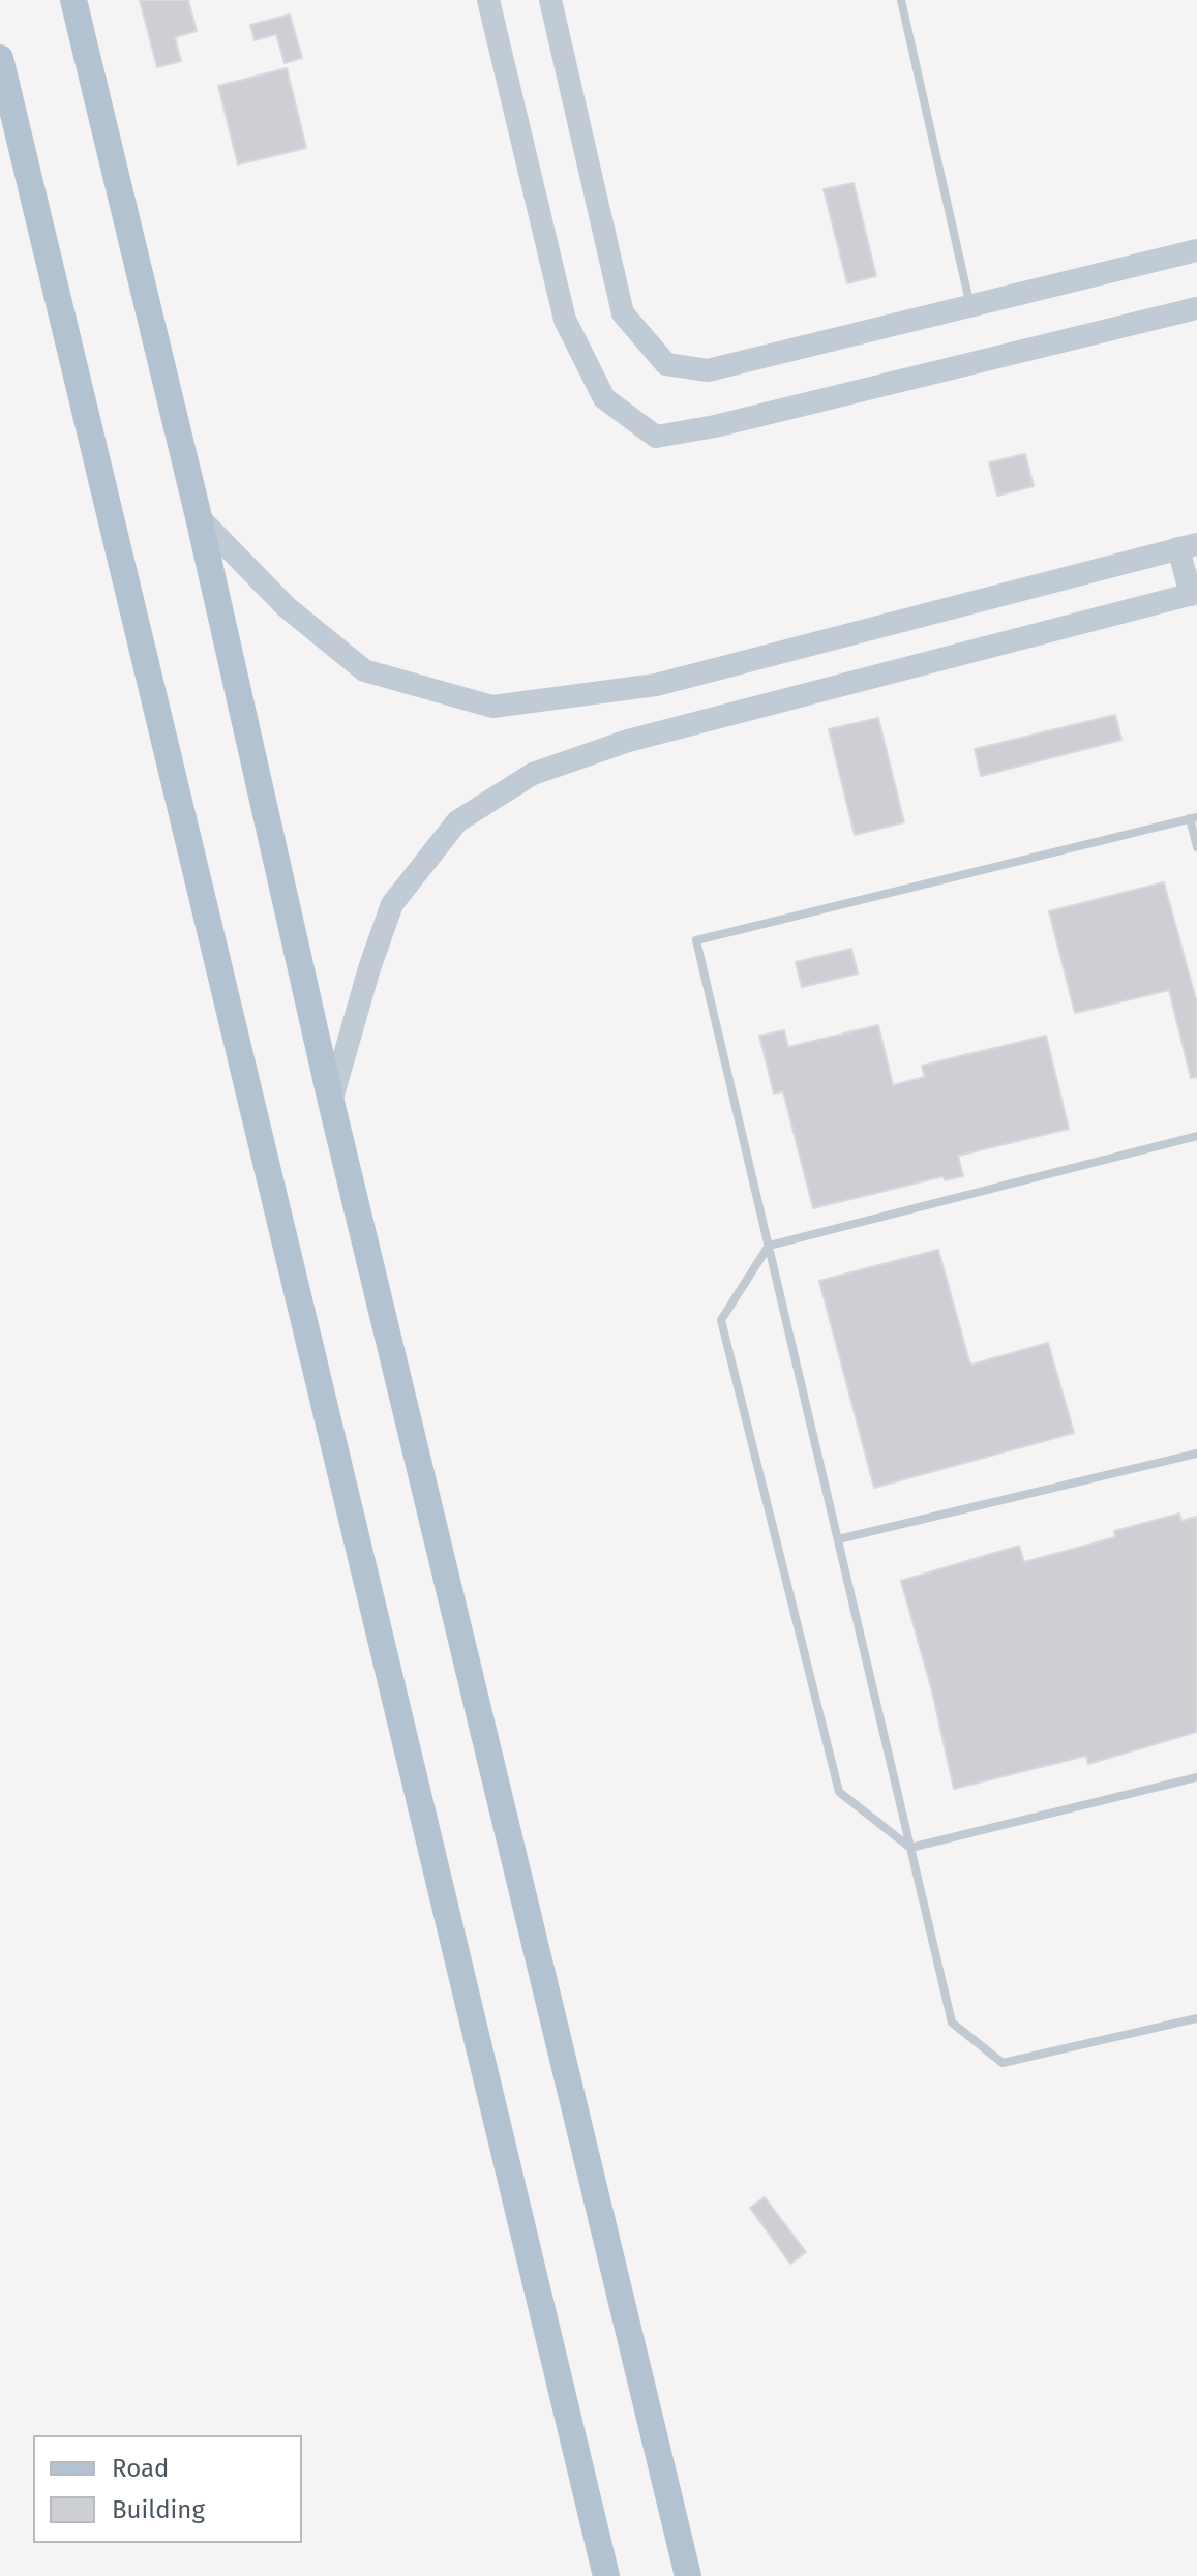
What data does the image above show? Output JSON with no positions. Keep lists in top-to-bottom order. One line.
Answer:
{"legend":["Road","Building"]}
